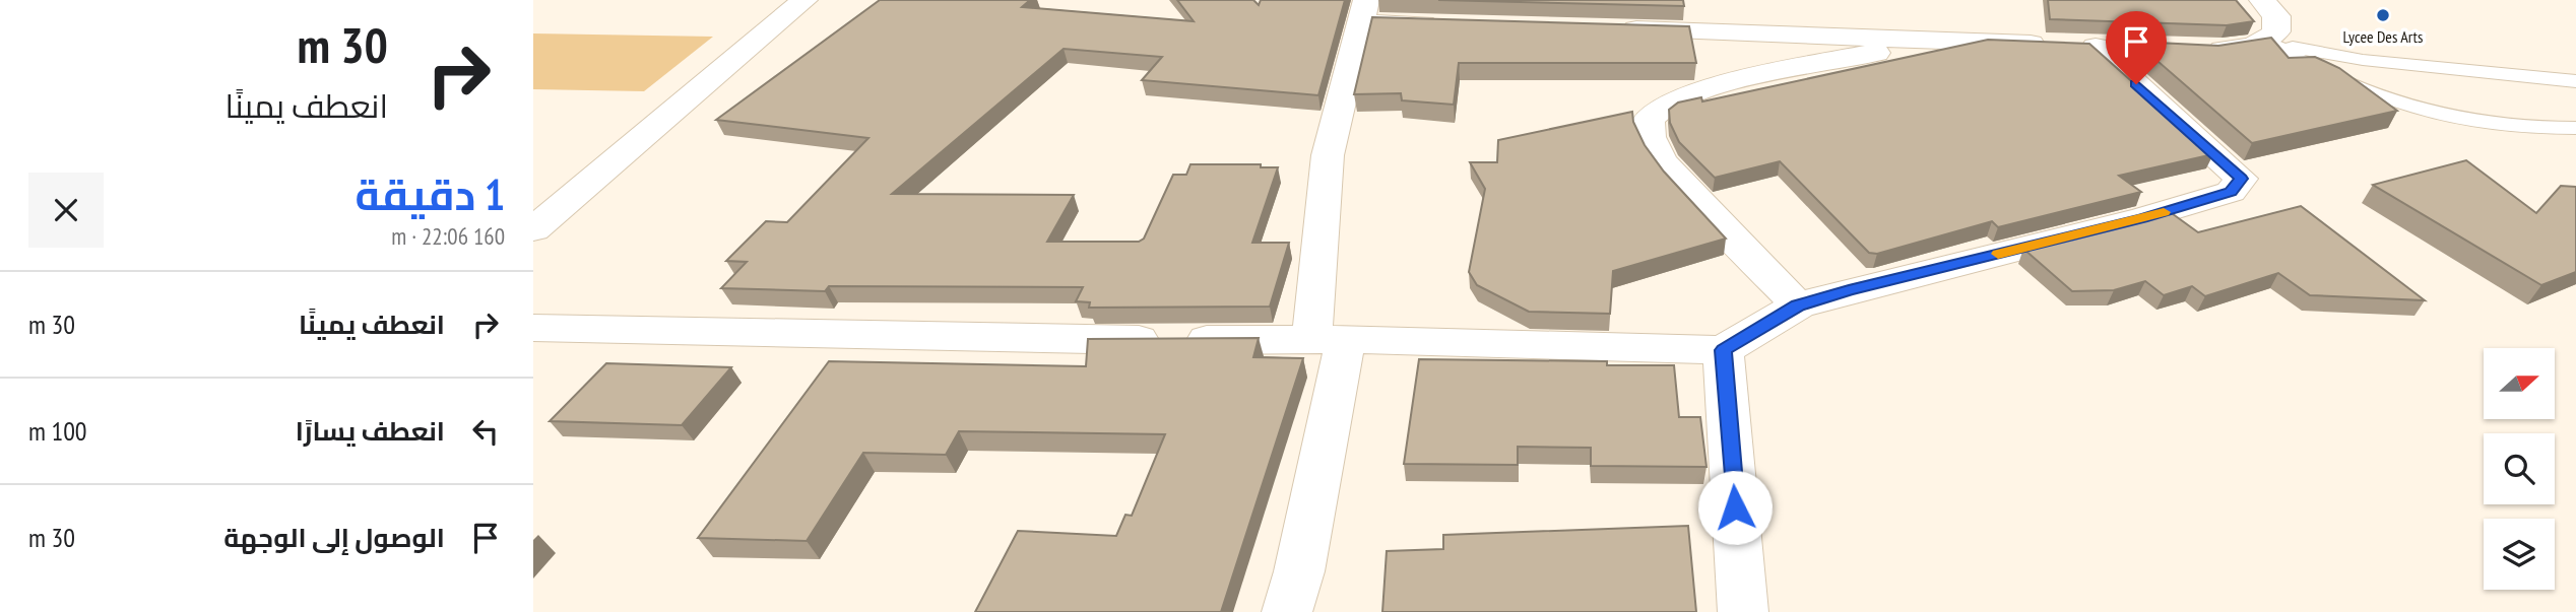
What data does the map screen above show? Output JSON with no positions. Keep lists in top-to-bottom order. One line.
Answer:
{"places":["Lycee Des Arts"],"north":"right","page":{"turn":["30 m","انعطف يمينًا"],"heading":["1 دقيقة","160 m · 22:06"],"list":[{"name":"انعطف يمينًا","value":"30 m"},{"name":"انعطف يسارًا","value":"100 m"},{"name":"الوصول إلى الوجهة","value":"30 m"}]}}
